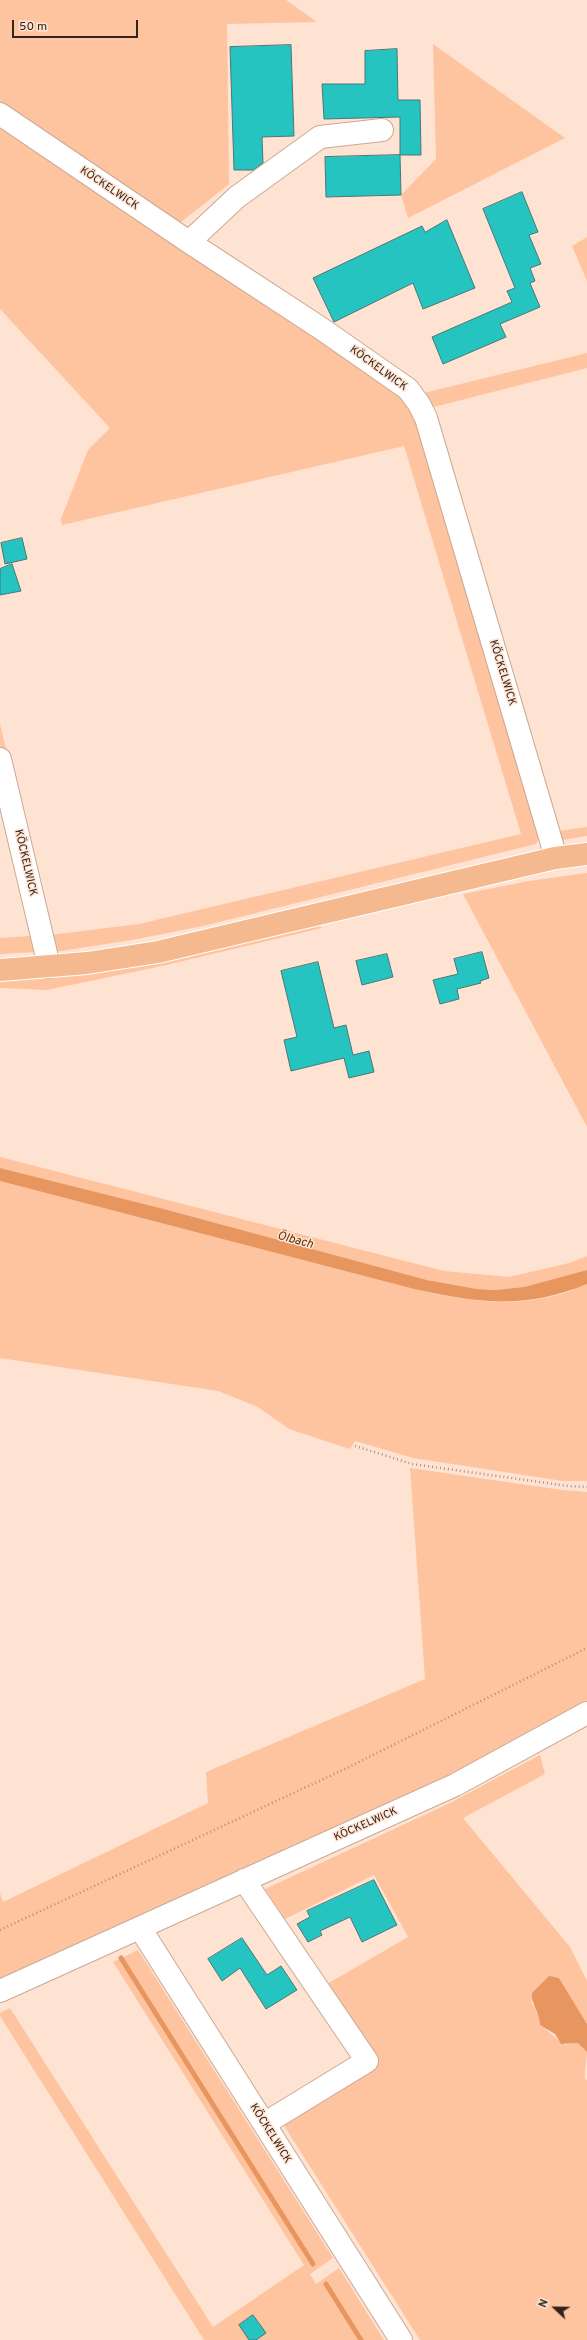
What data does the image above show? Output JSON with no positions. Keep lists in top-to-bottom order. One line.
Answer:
{"streets":{"street":["KÖCKELWICK"]},"water":["Ölbach"],"scale_bar":"50 m","north":"left"}
